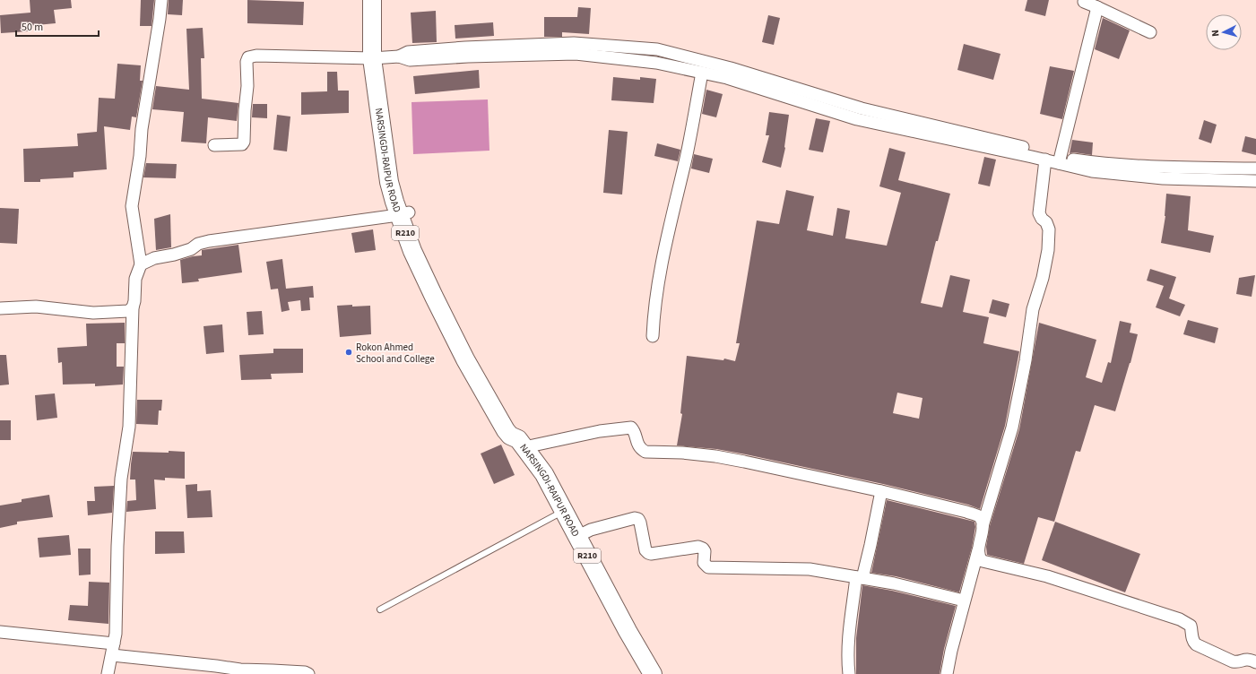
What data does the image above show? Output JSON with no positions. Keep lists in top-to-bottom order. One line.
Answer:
{"streets":{"main road":["NARSINGDI-RAIPUR ROAD","R210"]},"places":["Rokon Ahmed School and College"],"scale_bar":"50 m","north":"left"}
